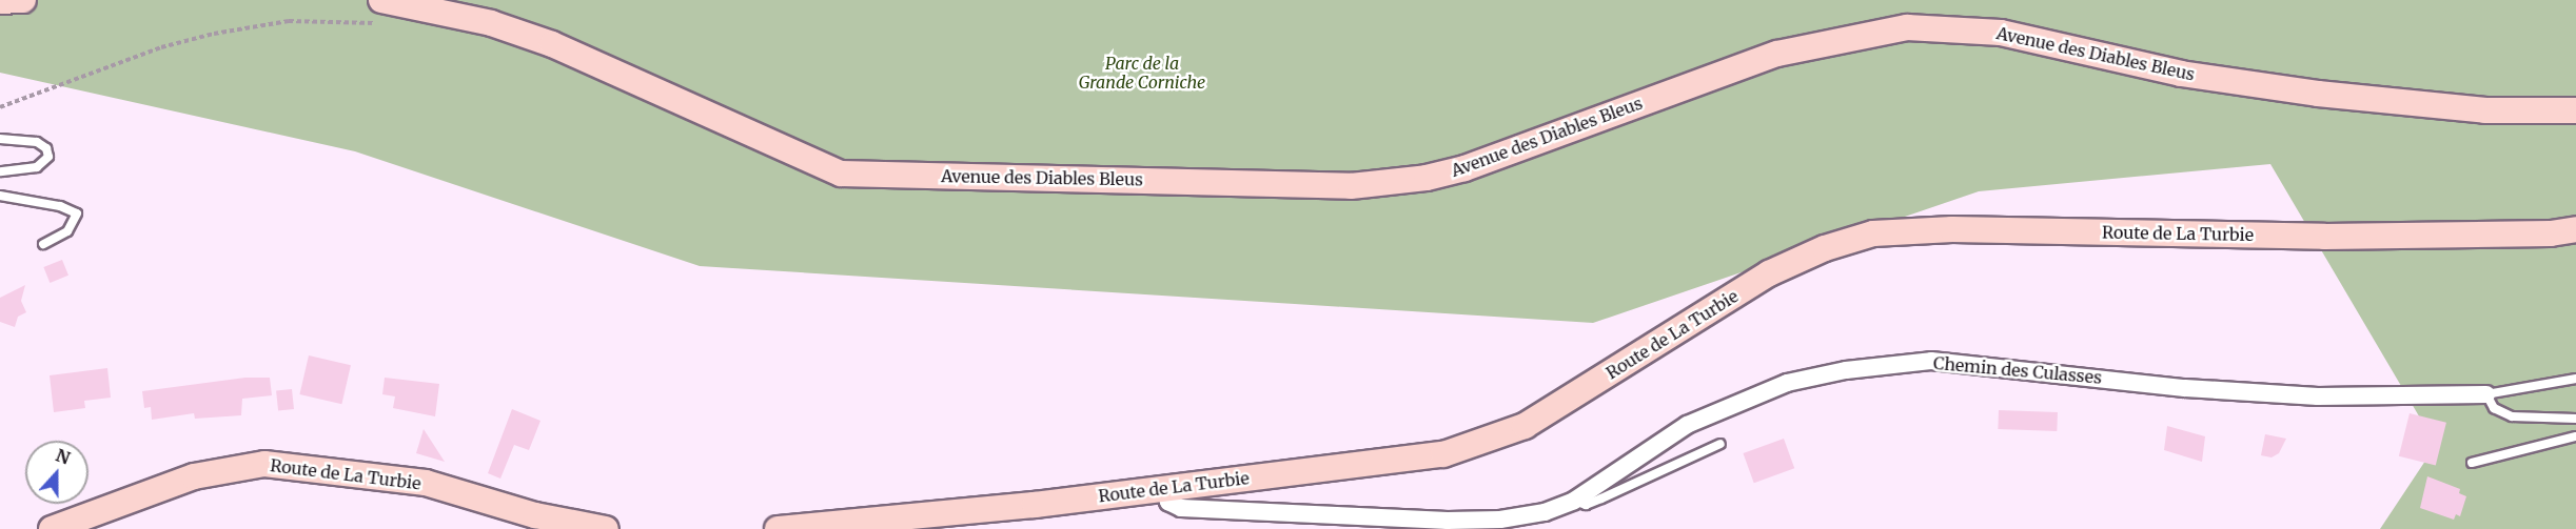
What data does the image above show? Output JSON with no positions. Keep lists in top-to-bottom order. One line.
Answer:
{"streets":{"main road":["Avenue des Diables Bleus","Route de La Turbie"],"street":["Chemin des Culasses"]},"crossings":[["Route de La Turbie","Chemin des Culasses"]],"parks":["Parc de la Grande Corniche"],"north":"top"}
